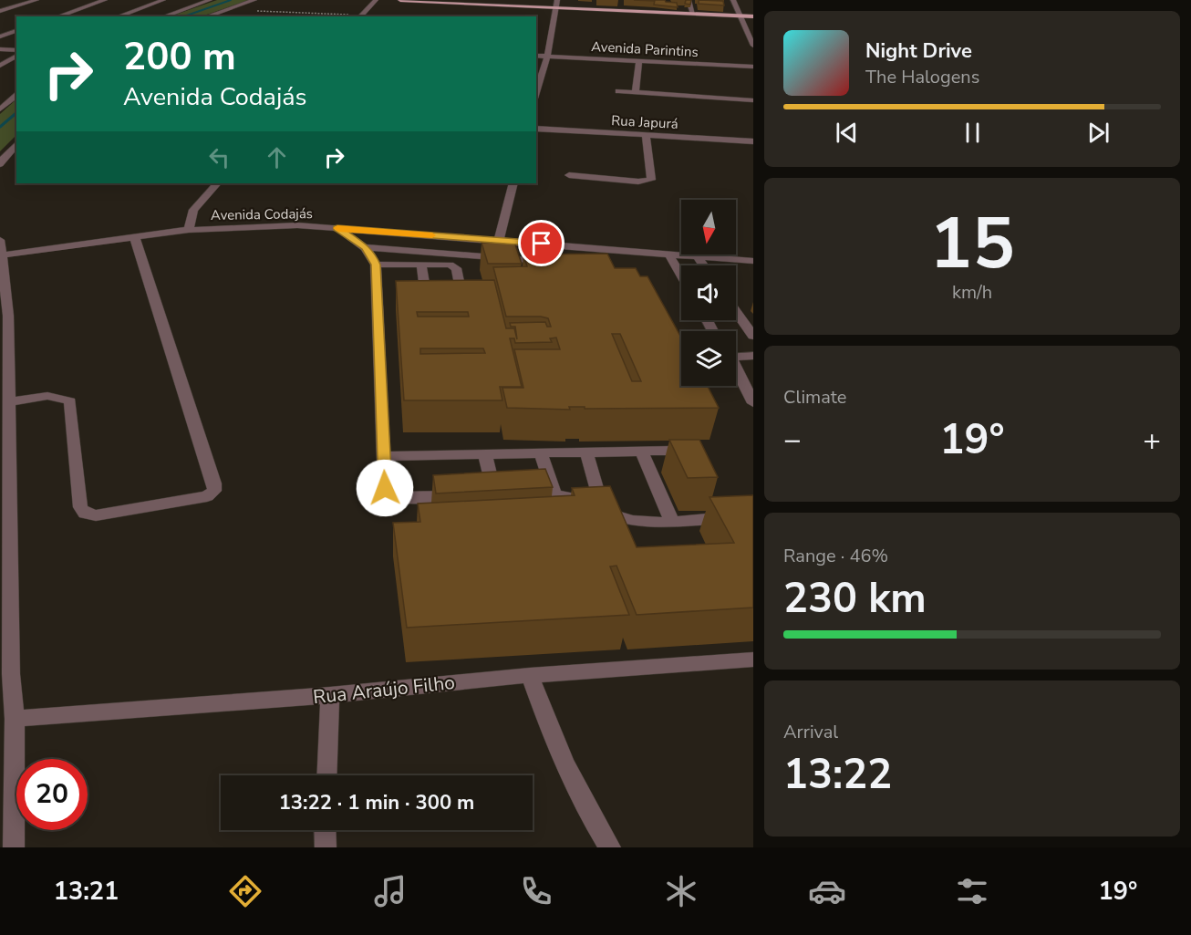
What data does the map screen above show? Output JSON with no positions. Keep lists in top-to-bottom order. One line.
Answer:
{"streets":{"street":["Avenida Parintins","Rua Japurá","Avenida Codajás","Rua Araújo Filho"]},"north":"bottom","page":{"turn":["200 m","Avenida Codajás"],"song":["Night Drive","The Halogens"],"tile":[["15","km/h"],"Climate",["Range · 46%","230 km"],["Arrival","13:22"]],"heat":["−","19°","+"],"limit":"20","trip":"13:22 · 1 min · 300 m","tabs":["13:21","19°"]}}
